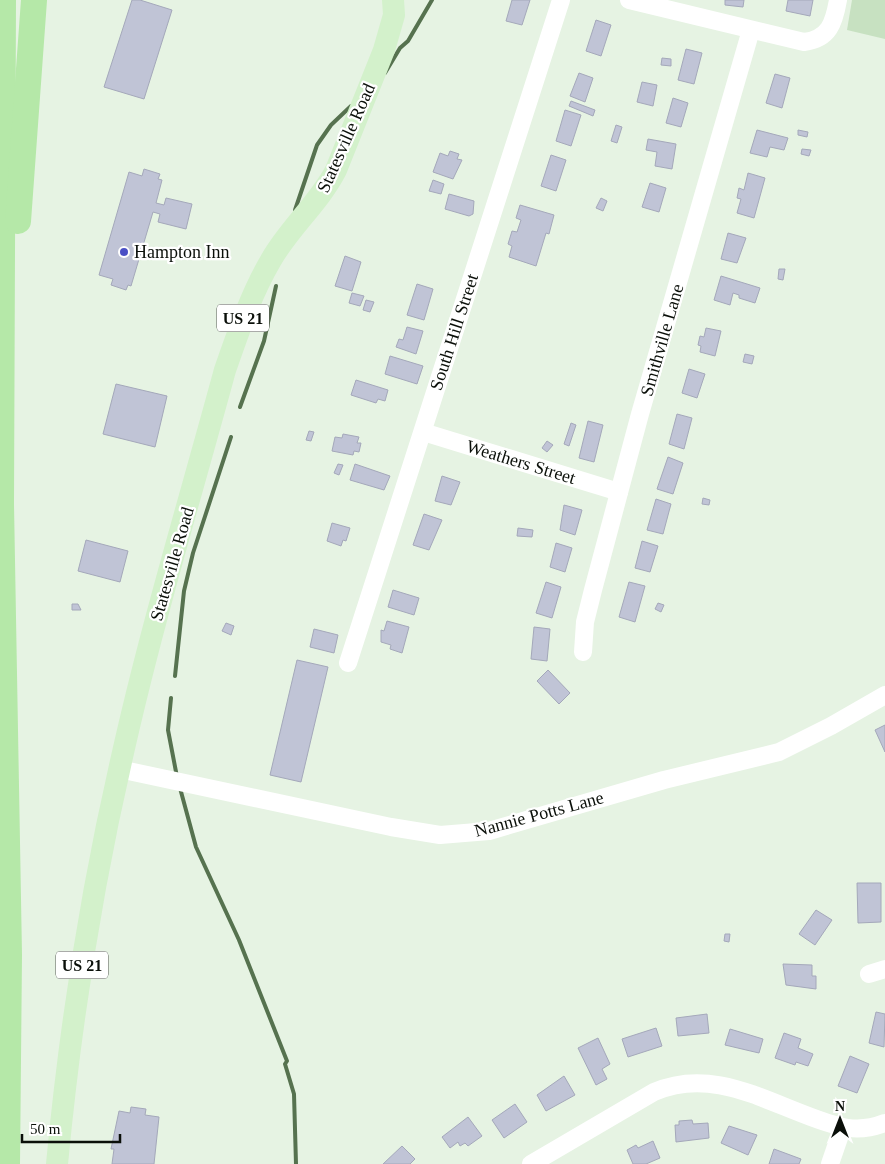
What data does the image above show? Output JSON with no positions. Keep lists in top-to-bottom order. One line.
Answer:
{"streets":{"main road":["Statesville Road","US 21"],"street":["South Hill Street","Smithville Lane","Weathers Street","Nannie Potts Lane"]},"crossings":[["Statesville Road","Nannie Potts Lane"],["South Hill Street","Weathers Street"],["Smithville Lane","Weathers Street"]],"places":["Hampton Inn"],"scale_bar":"50 m","north":"top"}
